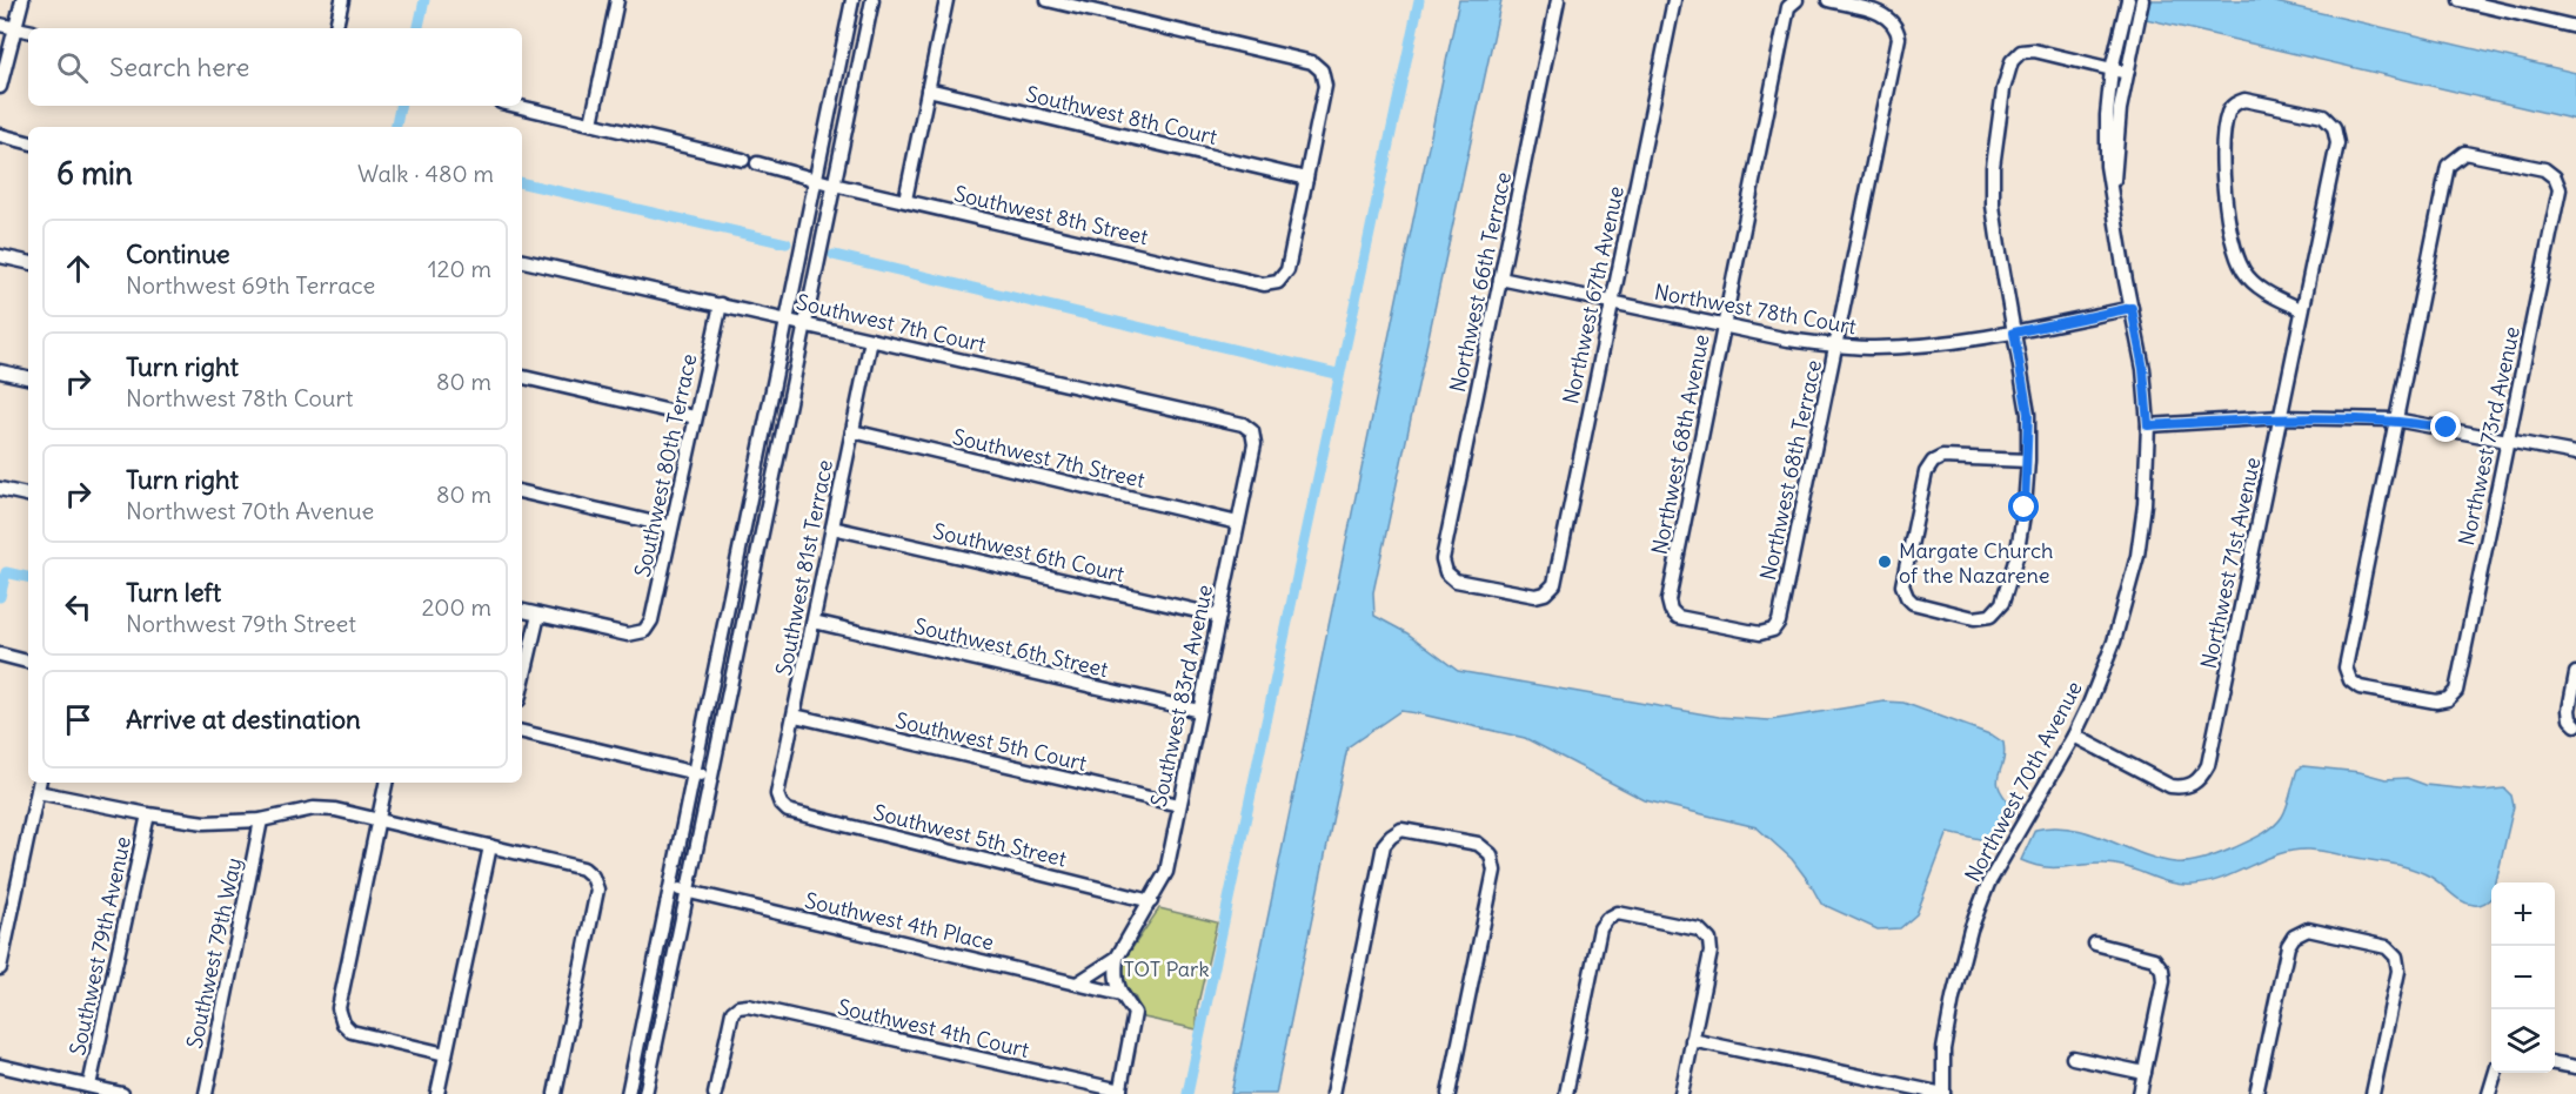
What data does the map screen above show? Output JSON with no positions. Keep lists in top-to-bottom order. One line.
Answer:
{"streets":{"street":["Southwest 8th Court","Southwest 8th Street","Northwest 66th Terrace","Northwest 67th Avenue","Northwest 78th Court","Southwest 7th Court","Northwest 73rd Avenue","Northwest 68th Avenue","Southwest 7th Street","Southwest 80th Terrace","Northwest 68th Terrace","Southwest 6th Court","Northwest 71st Avenue","Southwest 81st Terrace","Southwest 6th Street","Southwest 83rd Avenue","Southwest 5th Court","Northwest 70th Avenue","Southwest 5th Street","Southwest 4th Place","Southwest 79th Avenue","Southwest 79th Way","Southwest 4th Court"]},"crossings":[["Southwest 8th Court","Southwest 8th Street"],["Northwest 66th Terrace","Northwest 67th Avenue"],["Northwest 66th Terrace","Northwest 78th Court"],["Northwest 67th Avenue","Northwest 78th Court"],["Northwest 78th Court","Northwest 68th Avenue"],["Northwest 78th Court","Northwest 68th Terrace"],["Northwest 78th Court","Northwest 70th Avenue"],["Southwest 7th Court","Southwest 80th Terrace"],["Southwest 7th Court","Southwest 81st Terrace"],["Southwest 7th Court","Southwest 83rd Avenue"],["Northwest 68th Avenue","Northwest 68th Terrace"],["Southwest 7th Street","Southwest 81st Terrace"],["Southwest 7th Street","Southwest 83rd Avenue"],["Southwest 6th Court","Southwest 81st Terrace"],["Southwest 6th Court","Southwest 83rd Avenue"],["Northwest 71st Avenue","Northwest 70th Avenue"],["Southwest 81st Terrace","Southwest 6th Street"],["Southwest 81st Terrace","Southwest 5th Court"],["Southwest 81st Terrace","Southwest 5th Street"],["Southwest 6th Street","Southwest 83rd Avenue"],["Southwest 83rd Avenue","Southwest 5th Court"],["Southwest 83rd Avenue","Southwest 5th Street"],["Southwest 83rd Avenue","Southwest 4th Place"]],"parks":["TOT Park"],"places":["Margate Church of the Nazarene"],"page":{"search":"Search here","heading":["6 min","Walk · 480 m"],"list":[["Continue","Northwest 69th Terrace","120 m"],["Turn right","Northwest 78th Court","80 m"],["Turn right","Northwest 70th Avenue","80 m"],["Turn left","Northwest 79th Street","200 m"],"Arrive at destination"],"map_buttons":["+","−"]}}
